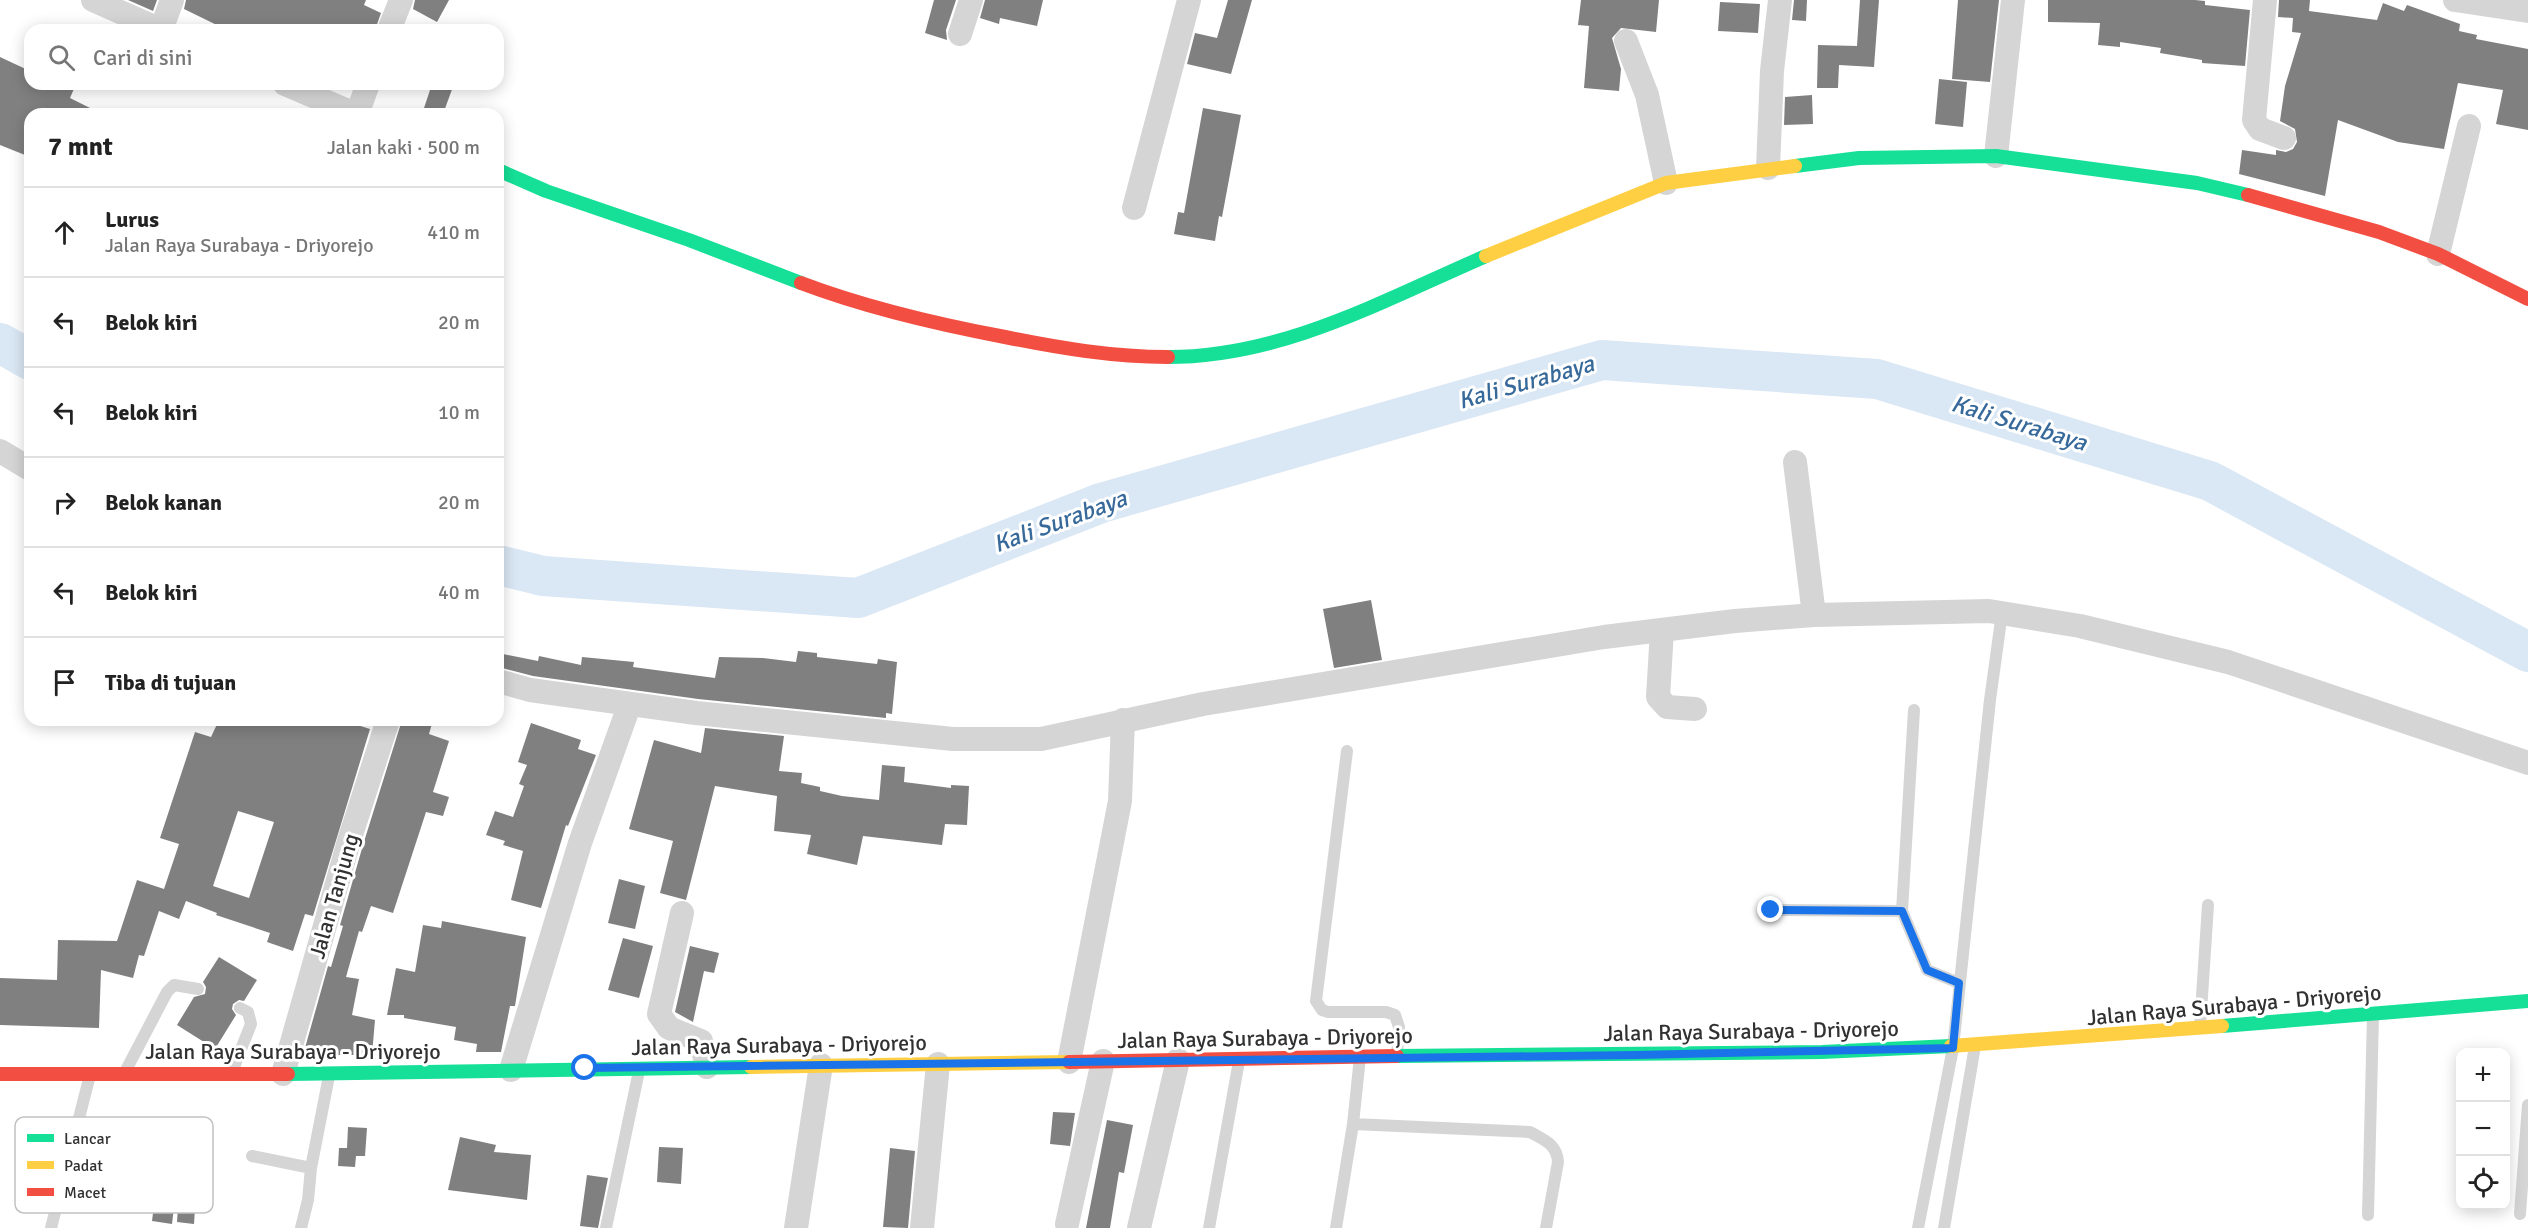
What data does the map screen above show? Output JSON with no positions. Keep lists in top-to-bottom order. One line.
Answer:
{"streets":{"main road":["Jalan Raya Surabaya - Driyorejo"],"street":["Jalan Tanjung"]},"crossings":[["Jalan Tanjung","Jalan Raya Surabaya - Driyorejo"]],"water":["Kali Surabaya"],"legend":["Lancar","Padat","Macet"],"page":{"search":"Cari di sini","heading":["7 mnt","Jalan kaki · 500 m"],"list":[["Lurus","Jalan Raya Surabaya - Driyorejo","410 m"],["Belok kiri","20 m"],["Belok kiri","10 m"],["Belok kanan","20 m"],["Belok kiri","40 m"],"Tiba di tujuan"],"map_buttons":["+","−"]}}
